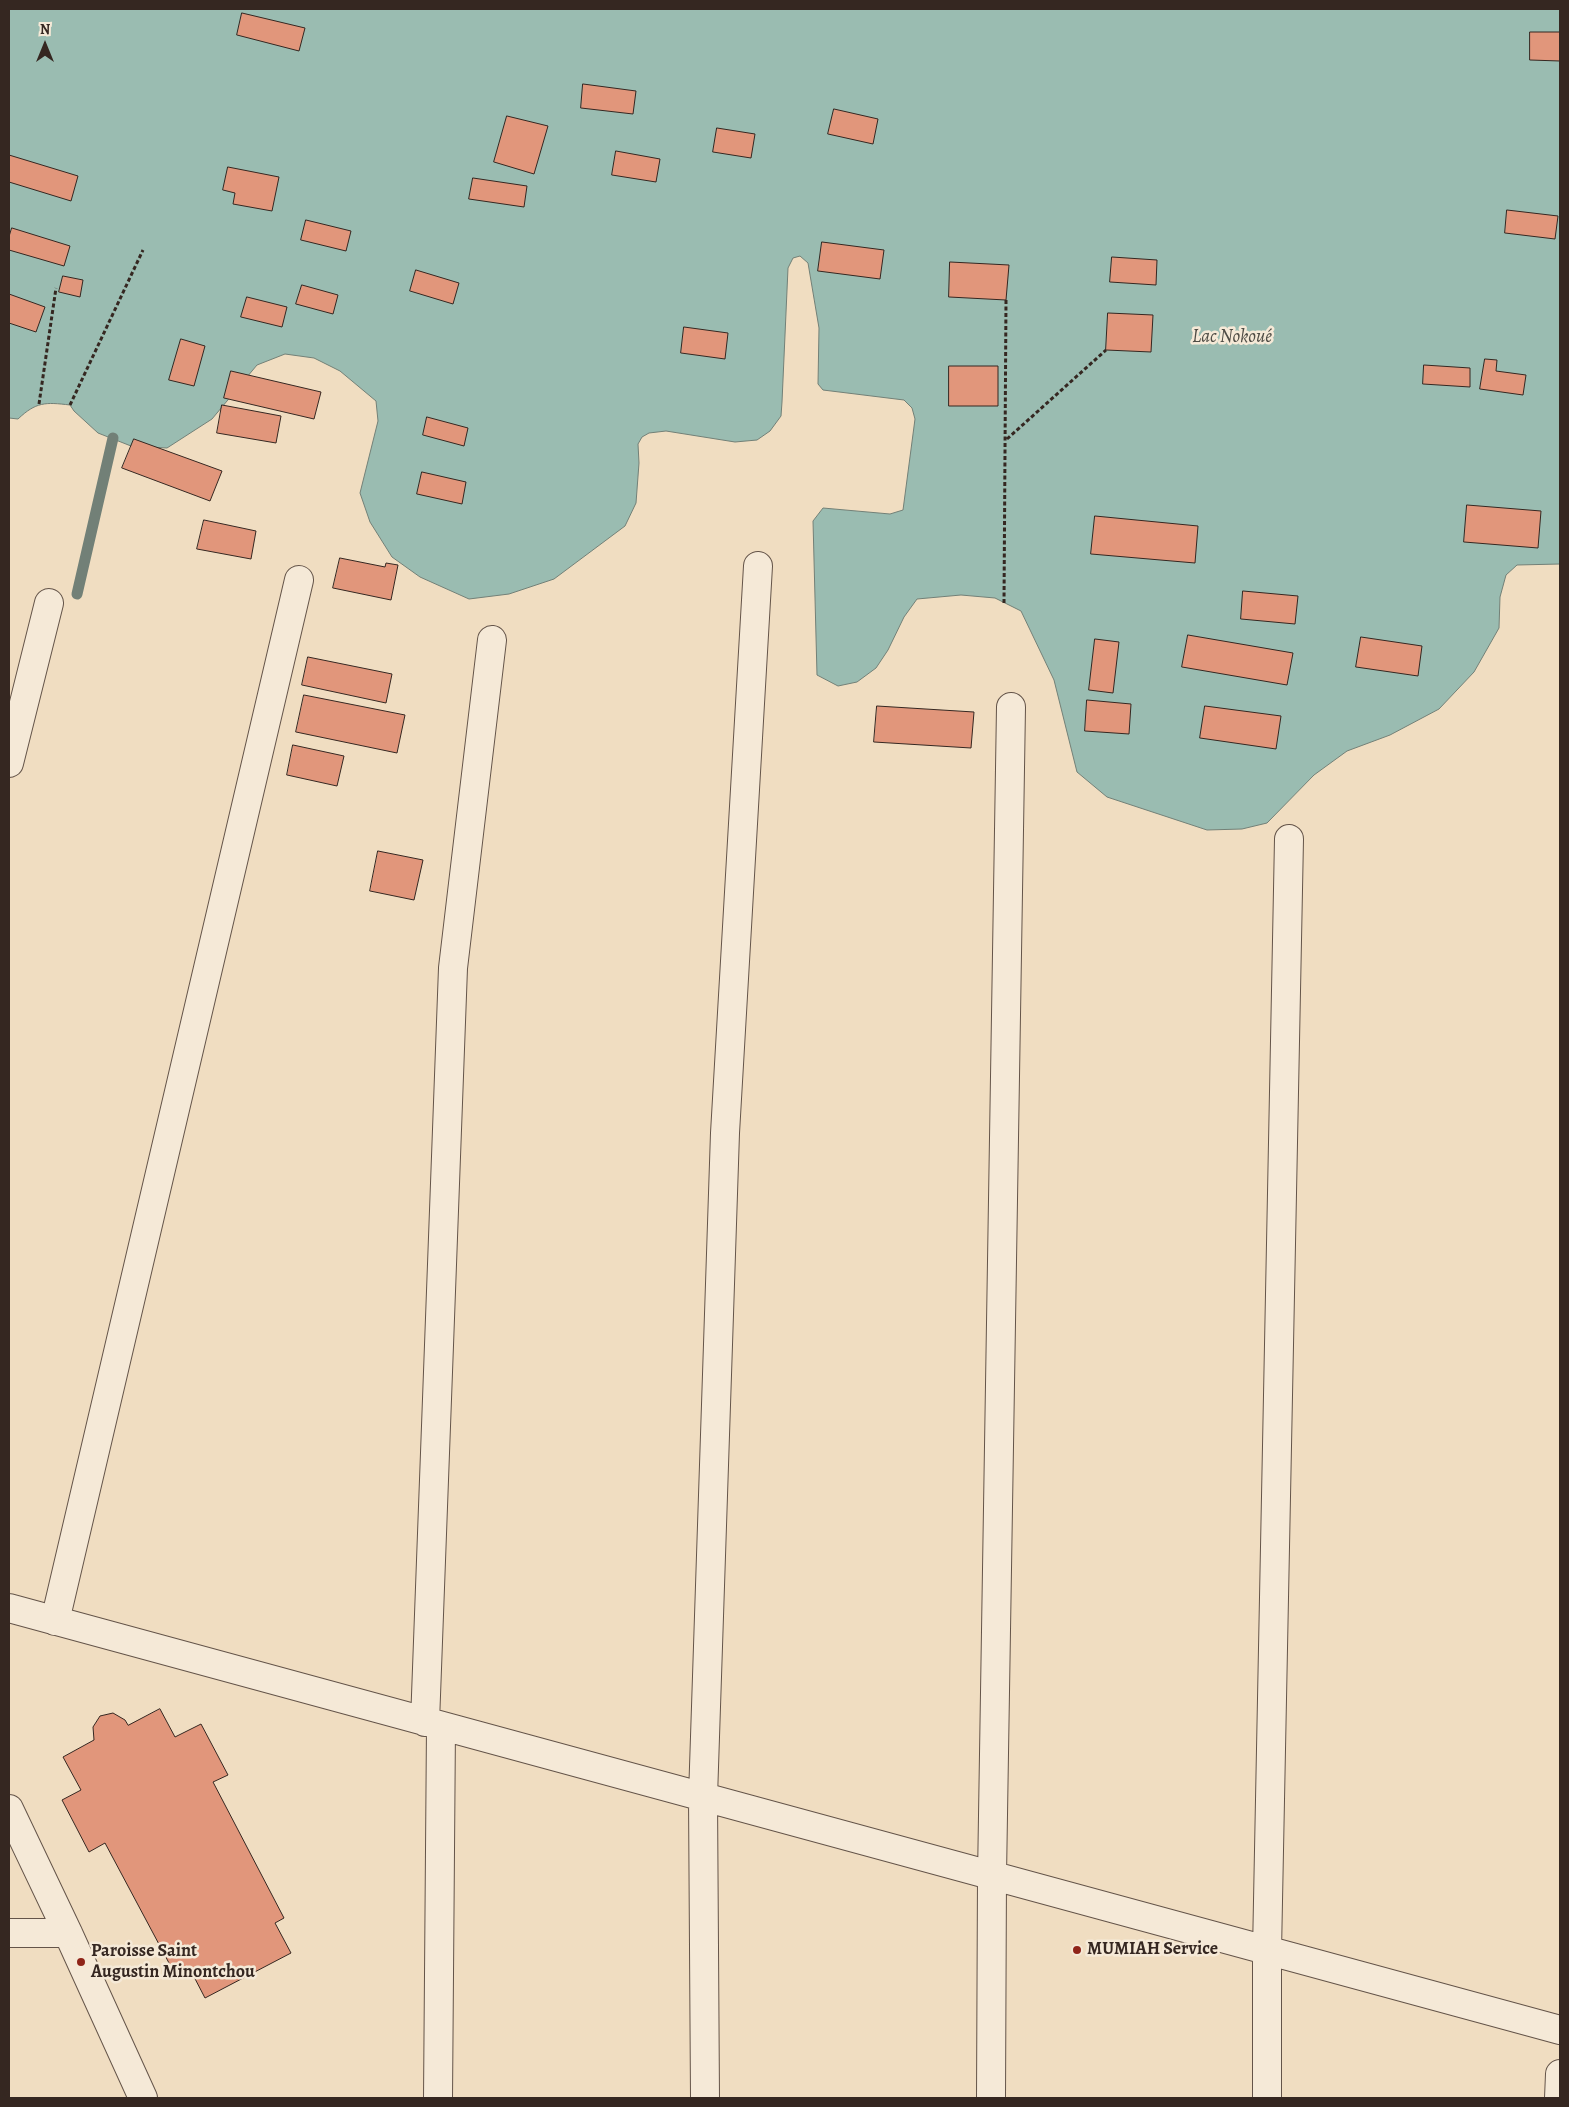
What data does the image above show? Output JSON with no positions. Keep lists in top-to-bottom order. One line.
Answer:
{"water":["Lac Nokoué"],"places":["MUMIAH Service","Paroisse Saint Augustin Minontchou"],"north":"top"}
